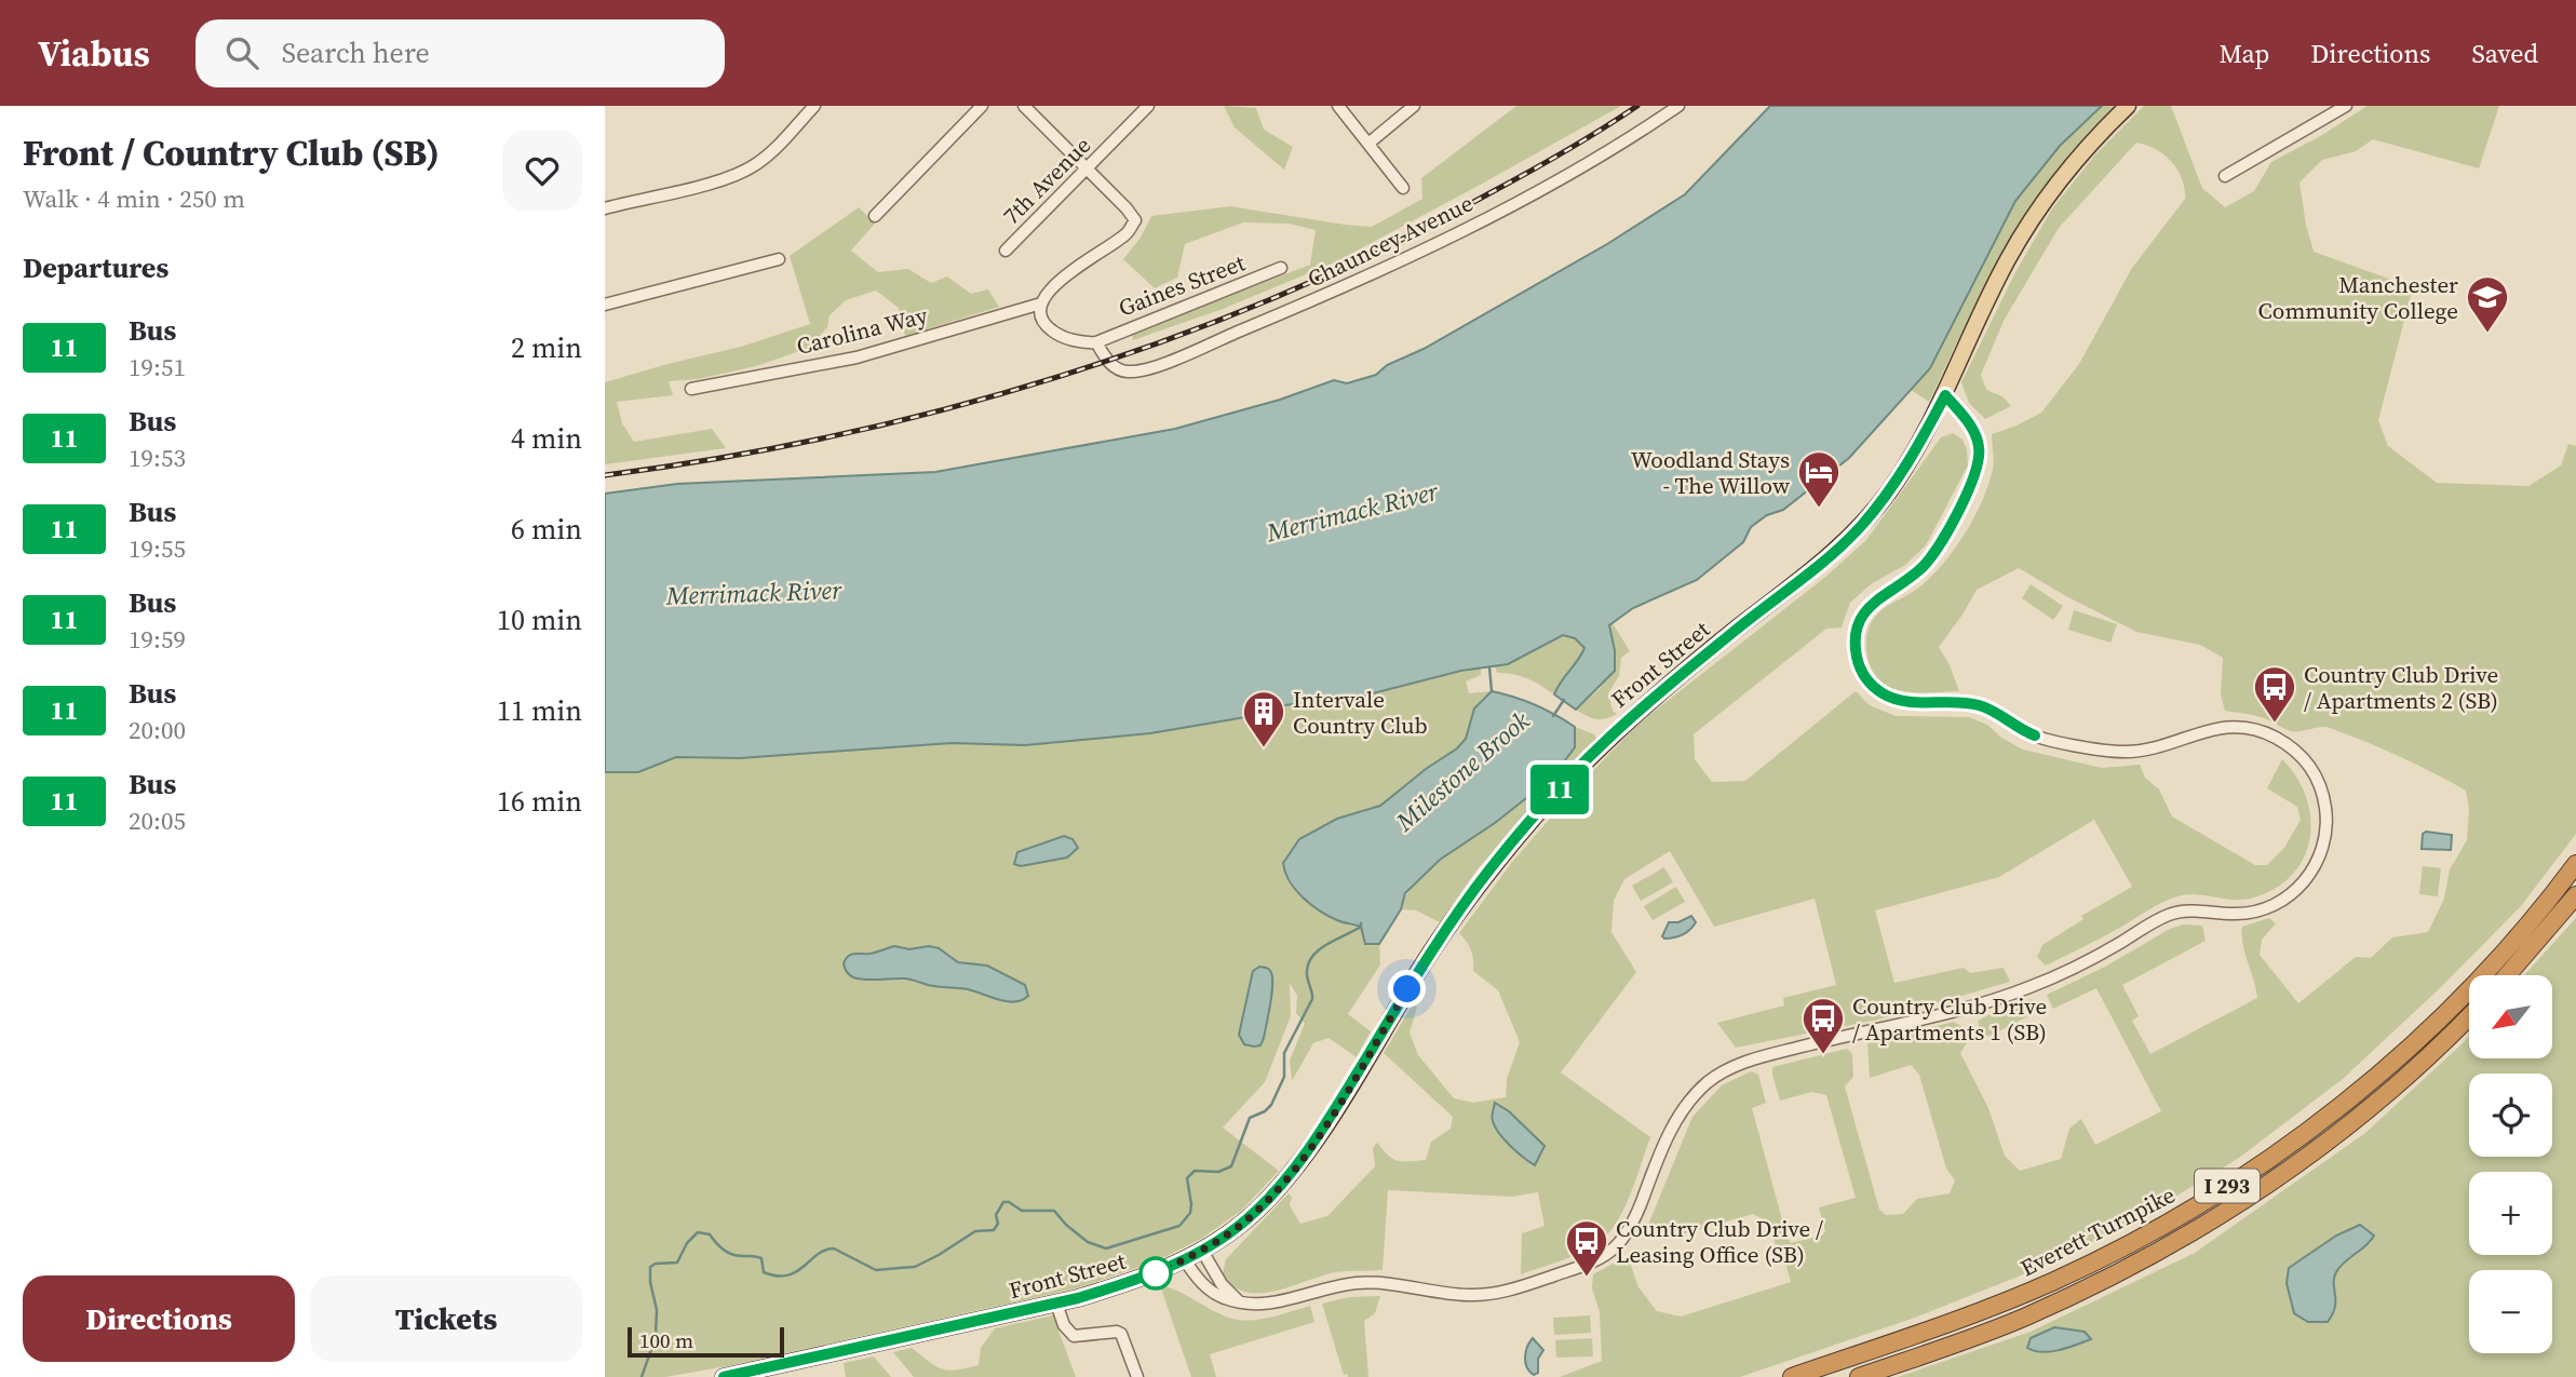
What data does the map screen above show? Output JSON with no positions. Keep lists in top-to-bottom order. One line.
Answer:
{"streets":{"highway":["I 293","Everett Turnpike"],"main road":["Front Street"],"street":["7th Avenue","Chauncey Avenue","Gaines Street","Carolina Way"]},"crossings":[["Chauncey Avenue","Gaines Street"]],"water":["Merrimack River","Milestone Brook"],"places":{"school or university":["Manchester Community College"],"hotel":["Woodland Stays - The Willow"],"bus stop":["Country Club Drive / Apartments 2 (SB)","Country Club Drive / Apartments 1 (SB)","Country Club Drive / Leasing Office (SB)"],"building":["Intervale Country Club"]},"lines":["bus line 11"],"scale_bar":"100 m","north":"bottom left","page":{"header":"Viabus","search":"Search here","nav":["Map","Directions","Saved"],"heading":[["Front / Country Club (SB)","Walk · 4 min · 250 m"],"Departures"],"on_map":"11","list":[{"mark":"11","name":"Bus","note":"19:51","value":"2 min"},{"mark":"11","name":"Bus","note":"19:53","value":"4 min"},{"mark":"11","name":"Bus","note":"19:55","value":"6 min"},{"mark":"11","name":"Bus","note":"19:59","value":"10 min"},{"mark":"11","name":"Bus","note":"20:00","value":"11 min"},{"mark":"11","name":"Bus","note":"20:05","value":"16 min"}],"map_buttons":["+","−"],"buttons":["Directions","Tickets"],"scale":"100 m"}}
